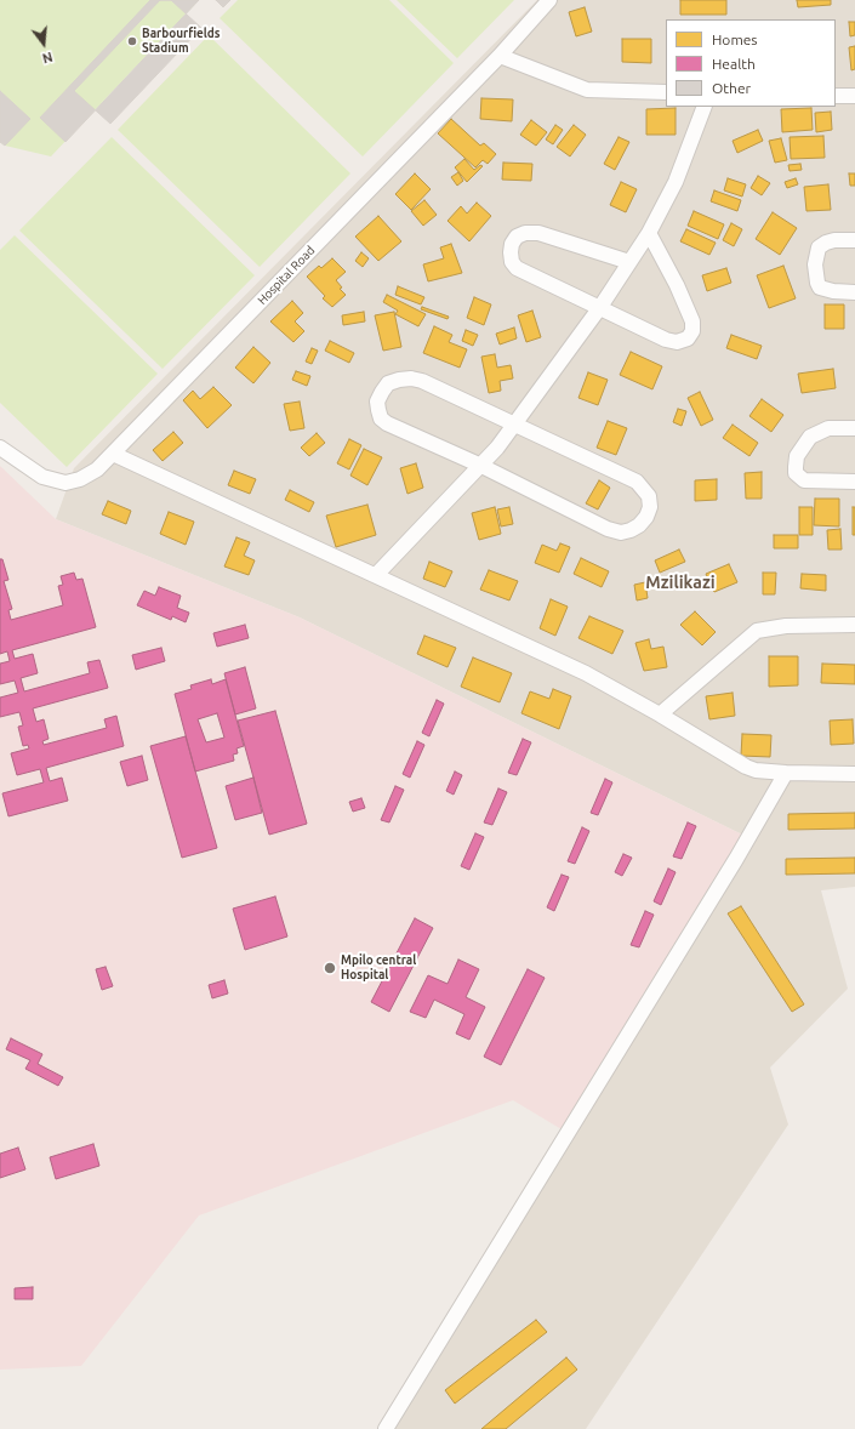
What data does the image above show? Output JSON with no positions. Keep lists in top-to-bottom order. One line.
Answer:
{"streets":{"street":["Hospital Road"]},"districts":["Mzilikazi"],"places":["Barbourfields Stadium","Mpilo central Hospital"],"legend":["Homes","Health","Other"],"north":"bottom"}
